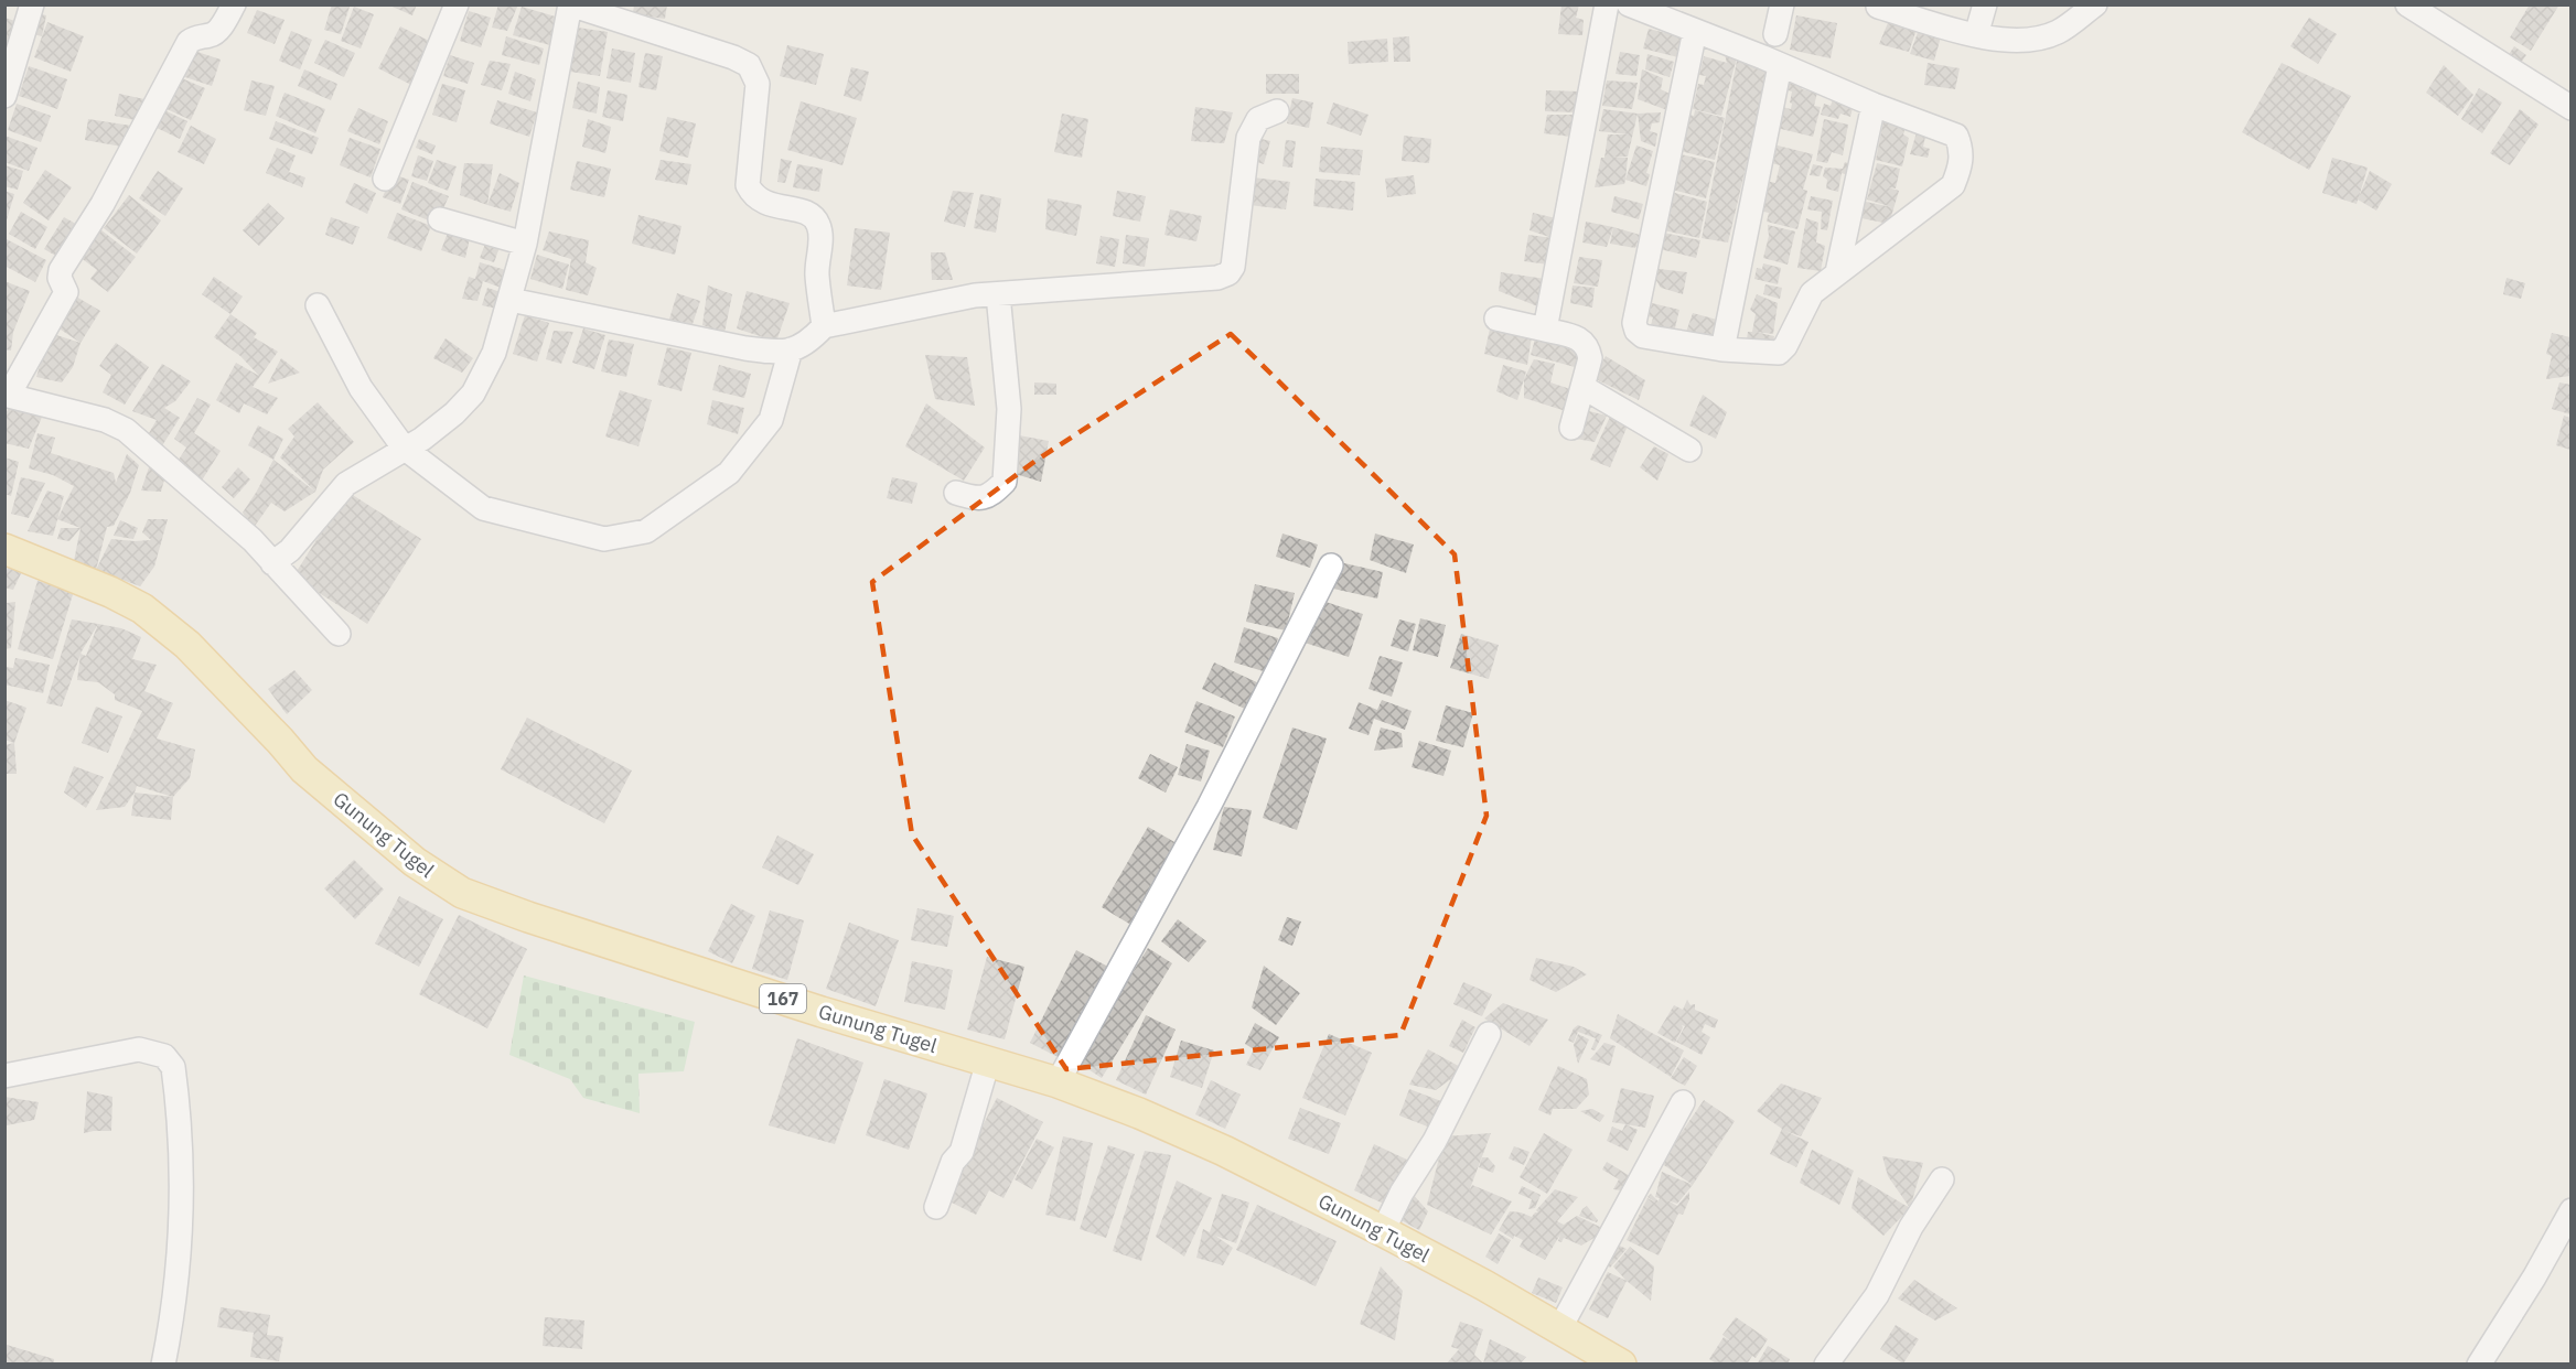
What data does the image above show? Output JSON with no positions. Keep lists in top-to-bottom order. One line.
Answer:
{"streets":{"main road":["Gunung Tugel","167"]}}
